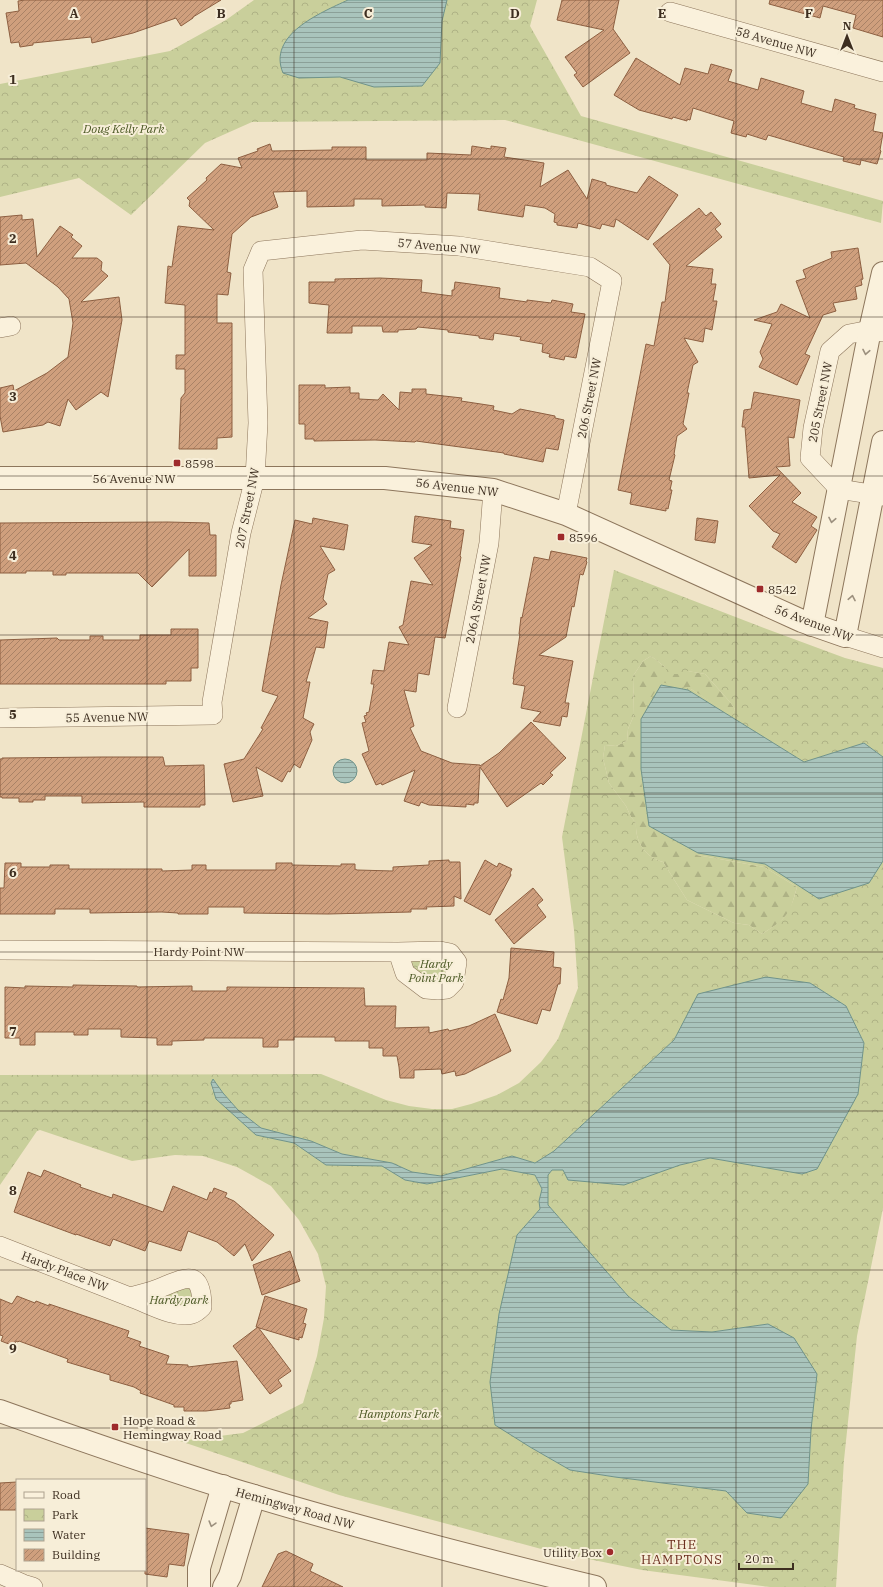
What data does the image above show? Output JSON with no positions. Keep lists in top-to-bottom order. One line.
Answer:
{"streets":{"street":["58 Avenue NW","57 Avenue NW","206 Street NW","205 Street NW","56 Avenue NW","207 Street NW","206A Street NW","55 Avenue NW","Hardy Point NW","Hardy Place NW","Hemingway Road NW"]},"crossings":[["57 Avenue NW","206 Street NW"],["57 Avenue NW","207 Street NW"],["206 Street NW","56 Avenue NW"],["56 Avenue NW","207 Street NW"],["56 Avenue NW","206A Street NW"],["207 Street NW","55 Avenue NW"]],"districts":["THE HAMPTONS"],"parks":["Doug Kelly Park","Hardy Point Park","Hardy park","Hamptons Park"],"places":{"transit":["8598","8596","8542","Hope Road & Hemingway Road"],"other":["Utility Box"]},"legend":["Road","Park","Water","Building"],"scale_bar":"20 m","north":"top","grid":{"columns":["A","B","C","D","E","F"],"rows":["1","2","3","4","5","6","7","8","9"]}}
